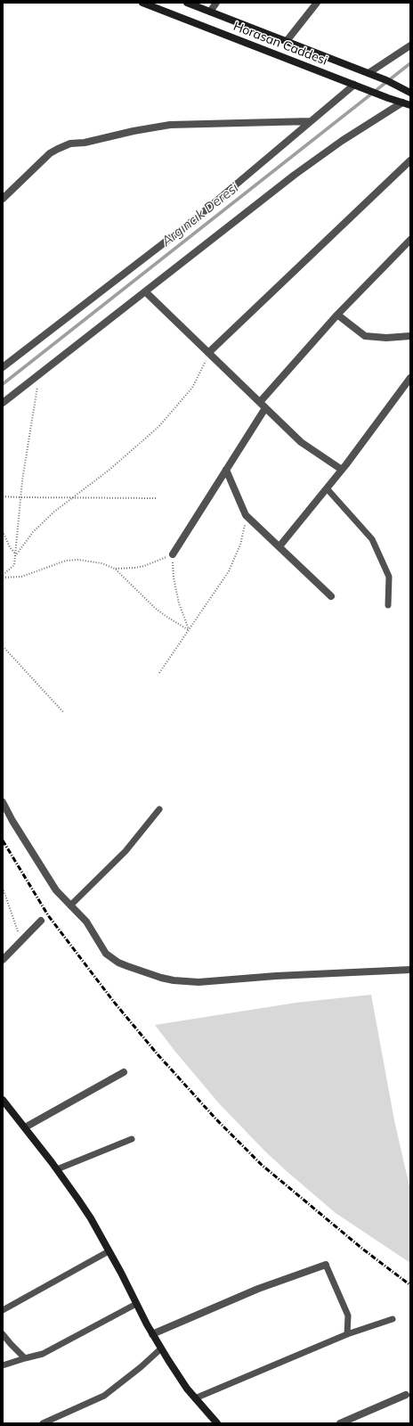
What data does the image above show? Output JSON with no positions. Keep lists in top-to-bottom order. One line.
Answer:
{"streets":{"street":["Horasan Caddesi"]},"water":["Argıncık Deresi"]}
